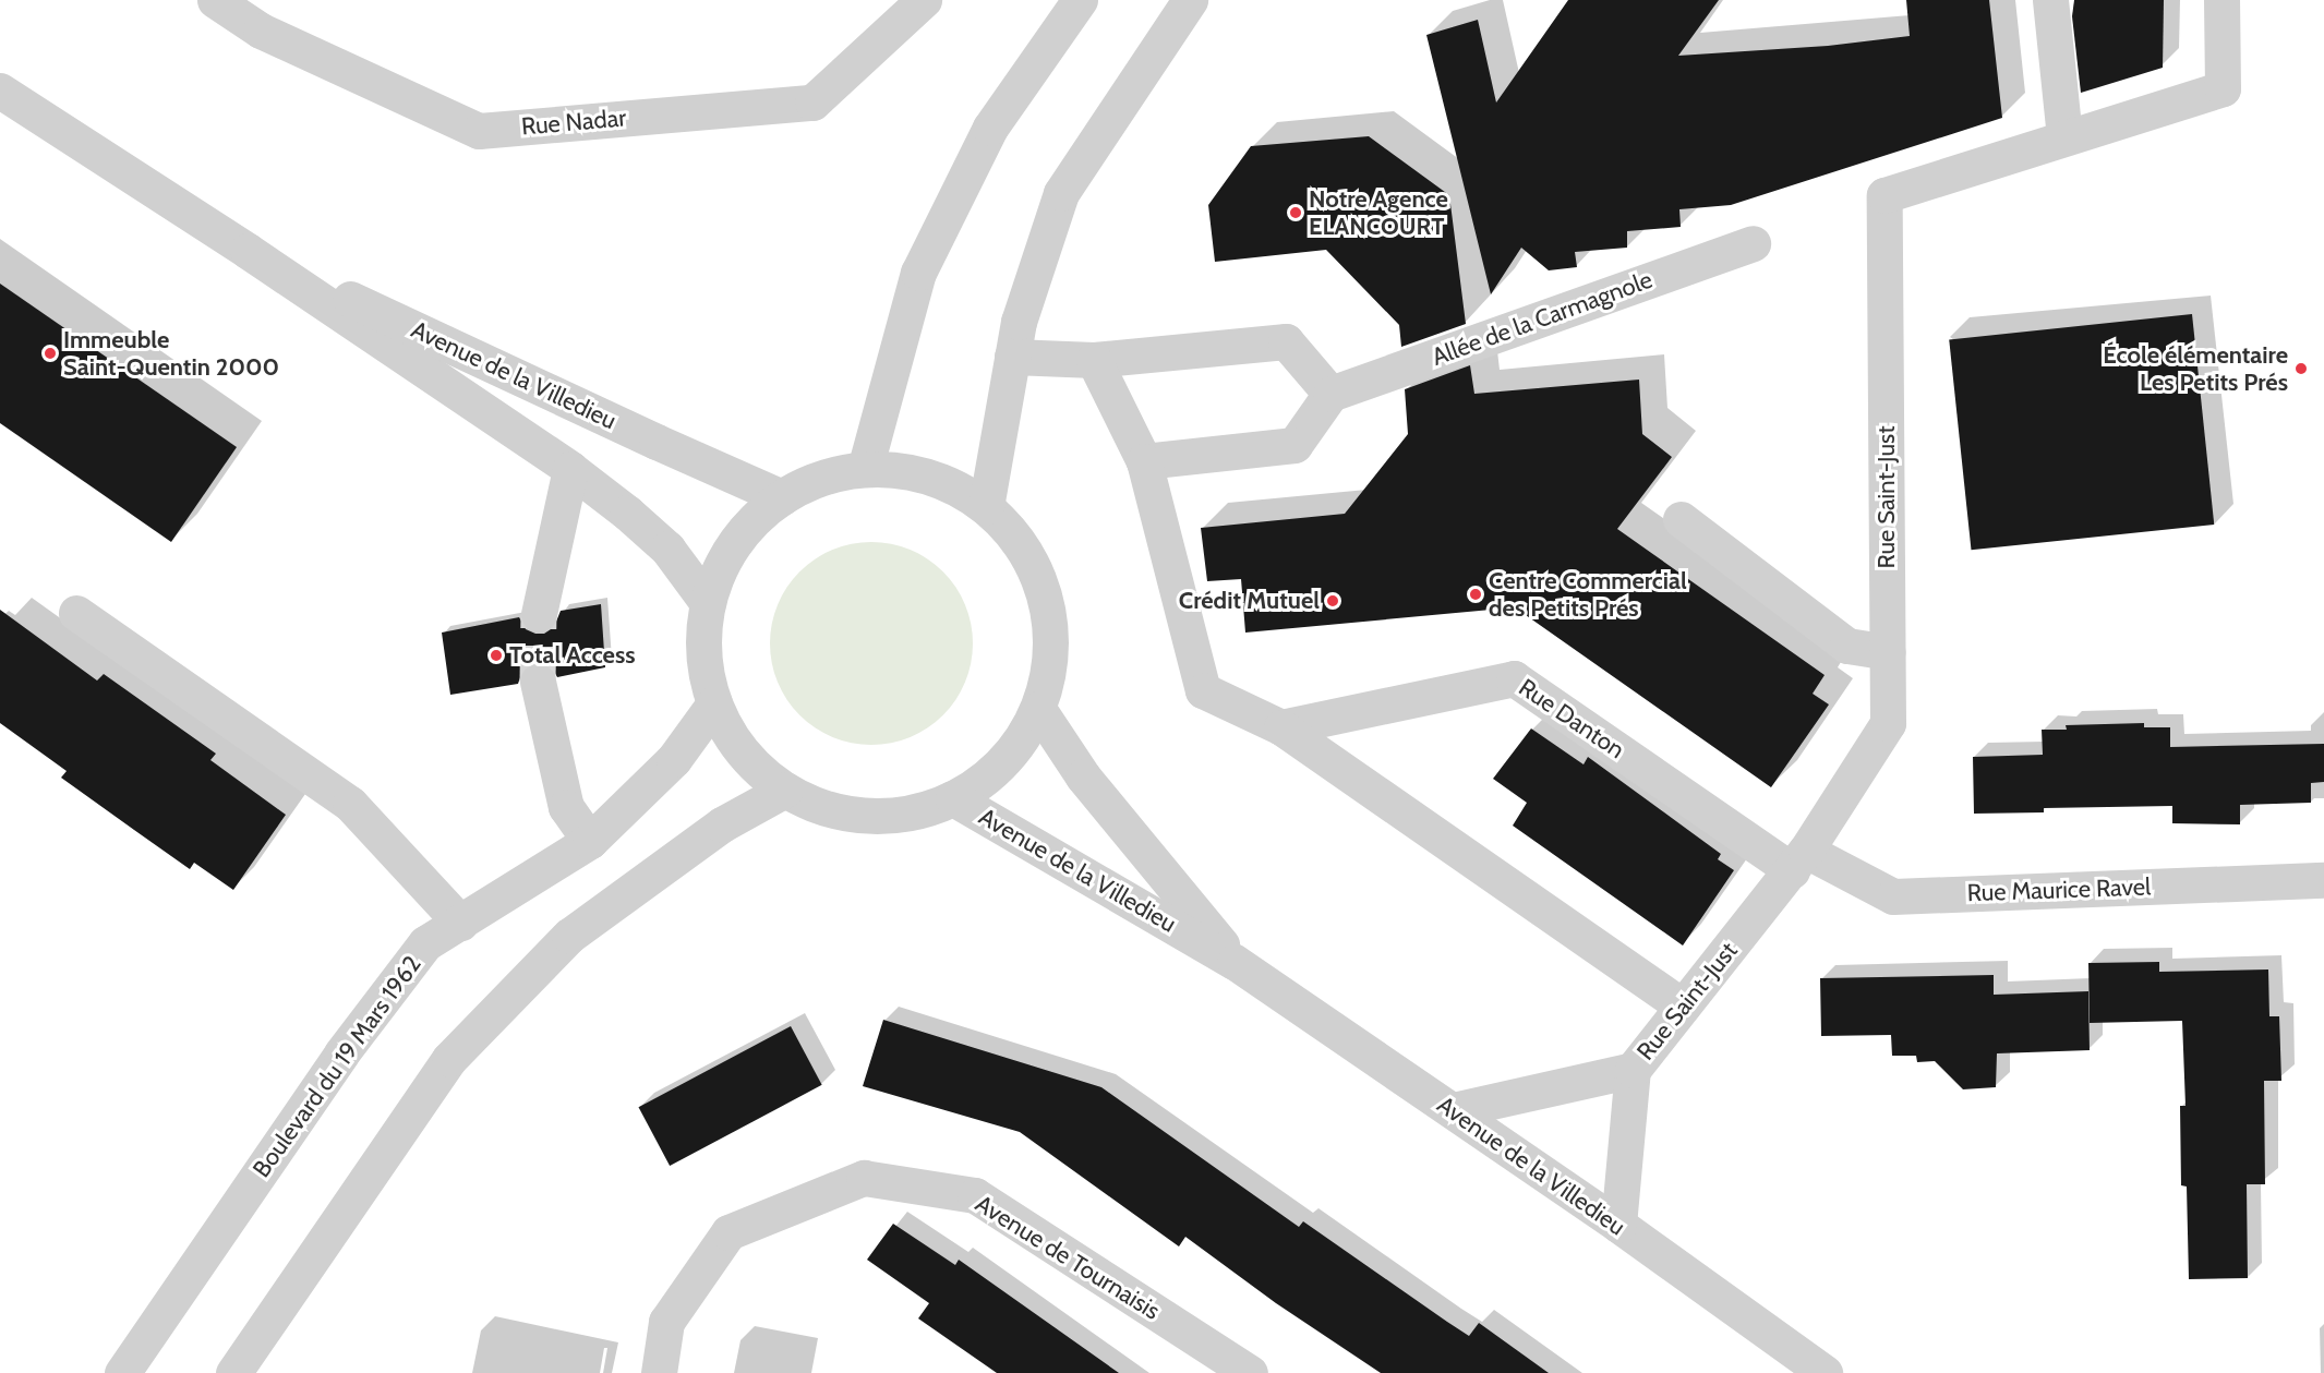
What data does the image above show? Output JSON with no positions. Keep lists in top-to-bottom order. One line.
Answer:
{"streets":{"street":["Rue Nadar","Allée de la Carmagnole","Avenue de la Villedieu","Rue Saint-Just","Rue Danton","Rue Maurice Ravel","Boulevard du 19 Mars 1962","Avenue de Tournaisis"]},"crossings":[["Avenue de la Villedieu","Rue Saint-Just"],["Rue Saint-Just","Rue Danton"],["Rue Saint-Just","Rue Maurice Ravel"],["Rue Danton","Rue Maurice Ravel"]],"places":["Notre Agence ELANCOURT","Immeuble Saint-Quentin 2000","École élémentaire Les Petits Prés","Centre Commercial des Petits Prés","Crédit Mutuel","Total Access"]}
